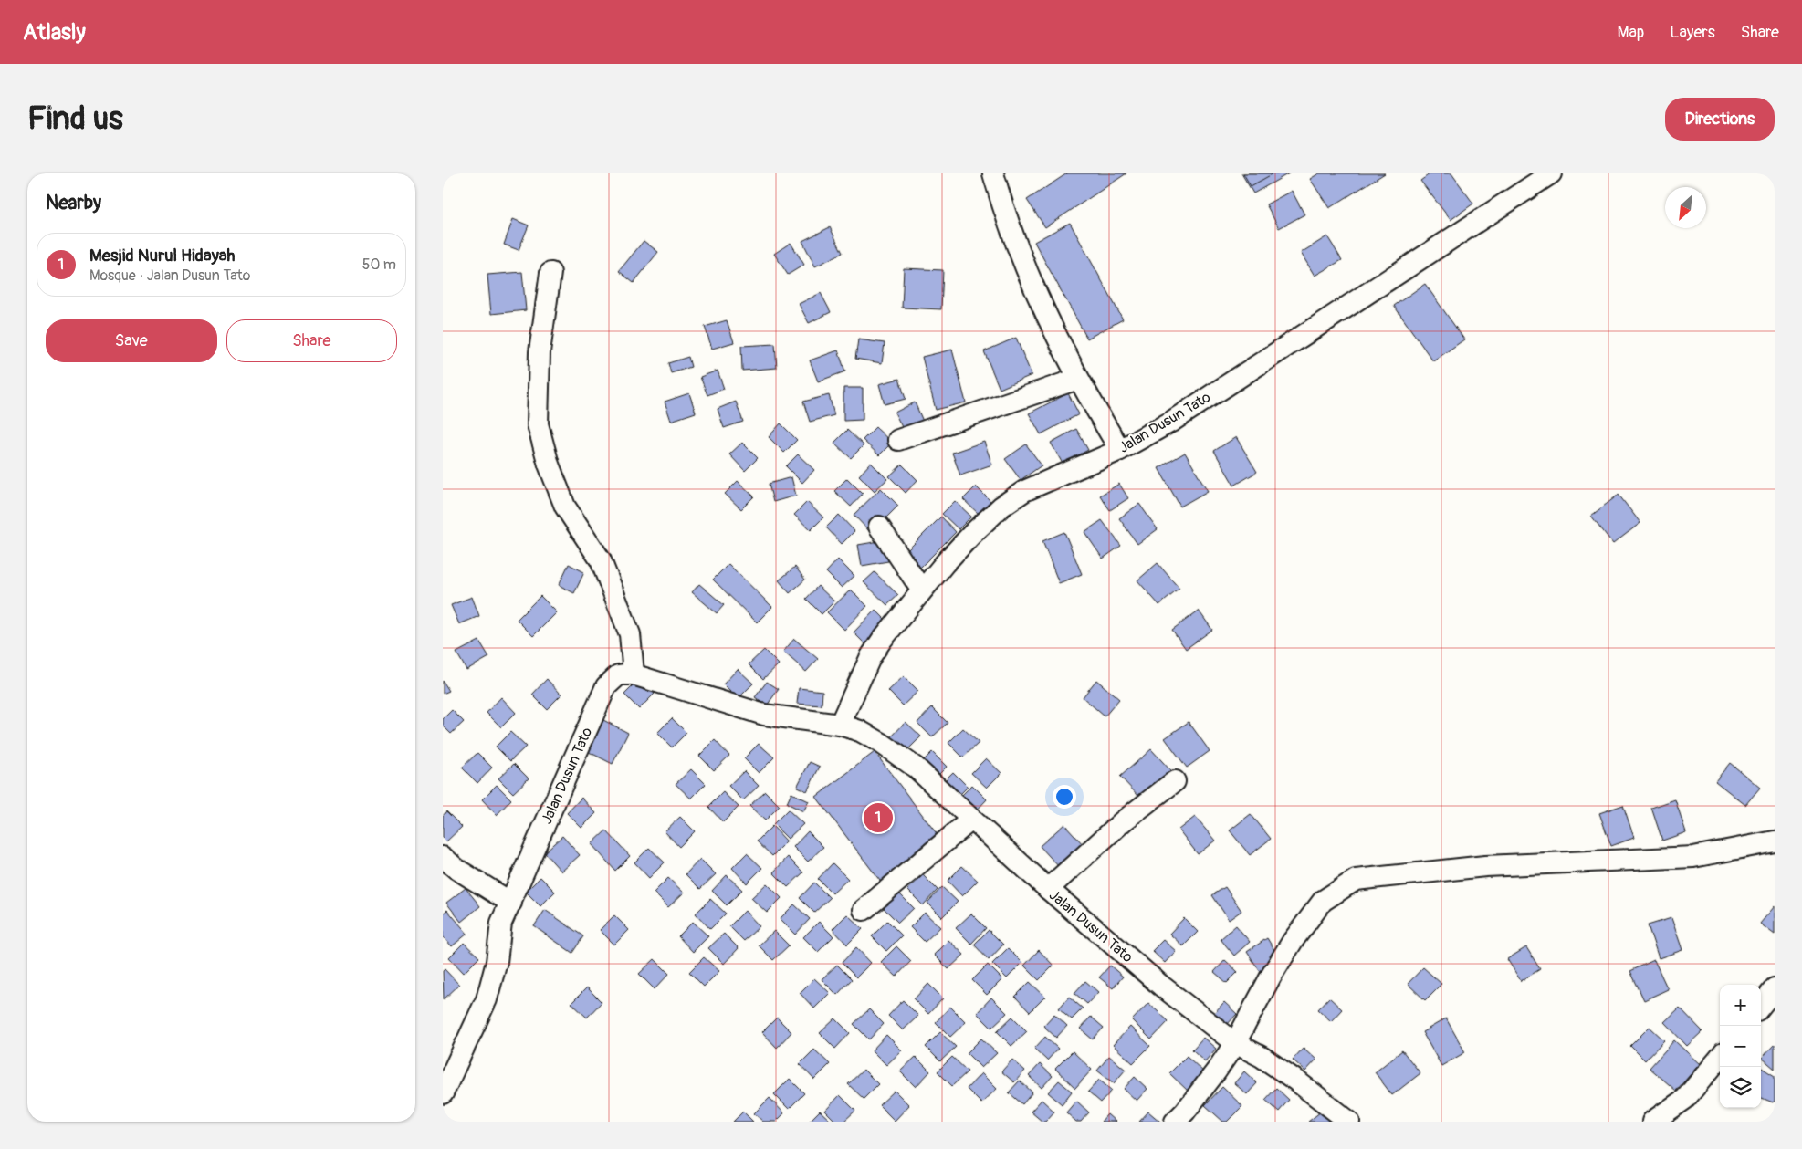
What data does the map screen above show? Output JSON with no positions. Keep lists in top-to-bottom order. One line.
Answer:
{"streets":{"street":["Jalan Dusun Tato"]},"north":"bottom left","page":{"header":"Atlasly","nav":["Map","Layers","Share"],"buttons":["Directions",["Save","Share"]],"title":"Find us","heading":"Nearby","list":[{"mark":"1","name":"Mesjid Nurul Hidayah","note":"Mosque · Jalan Dusun Tato","value":"50 m"}],"pins":"1","map_buttons":["+","−"]}}
